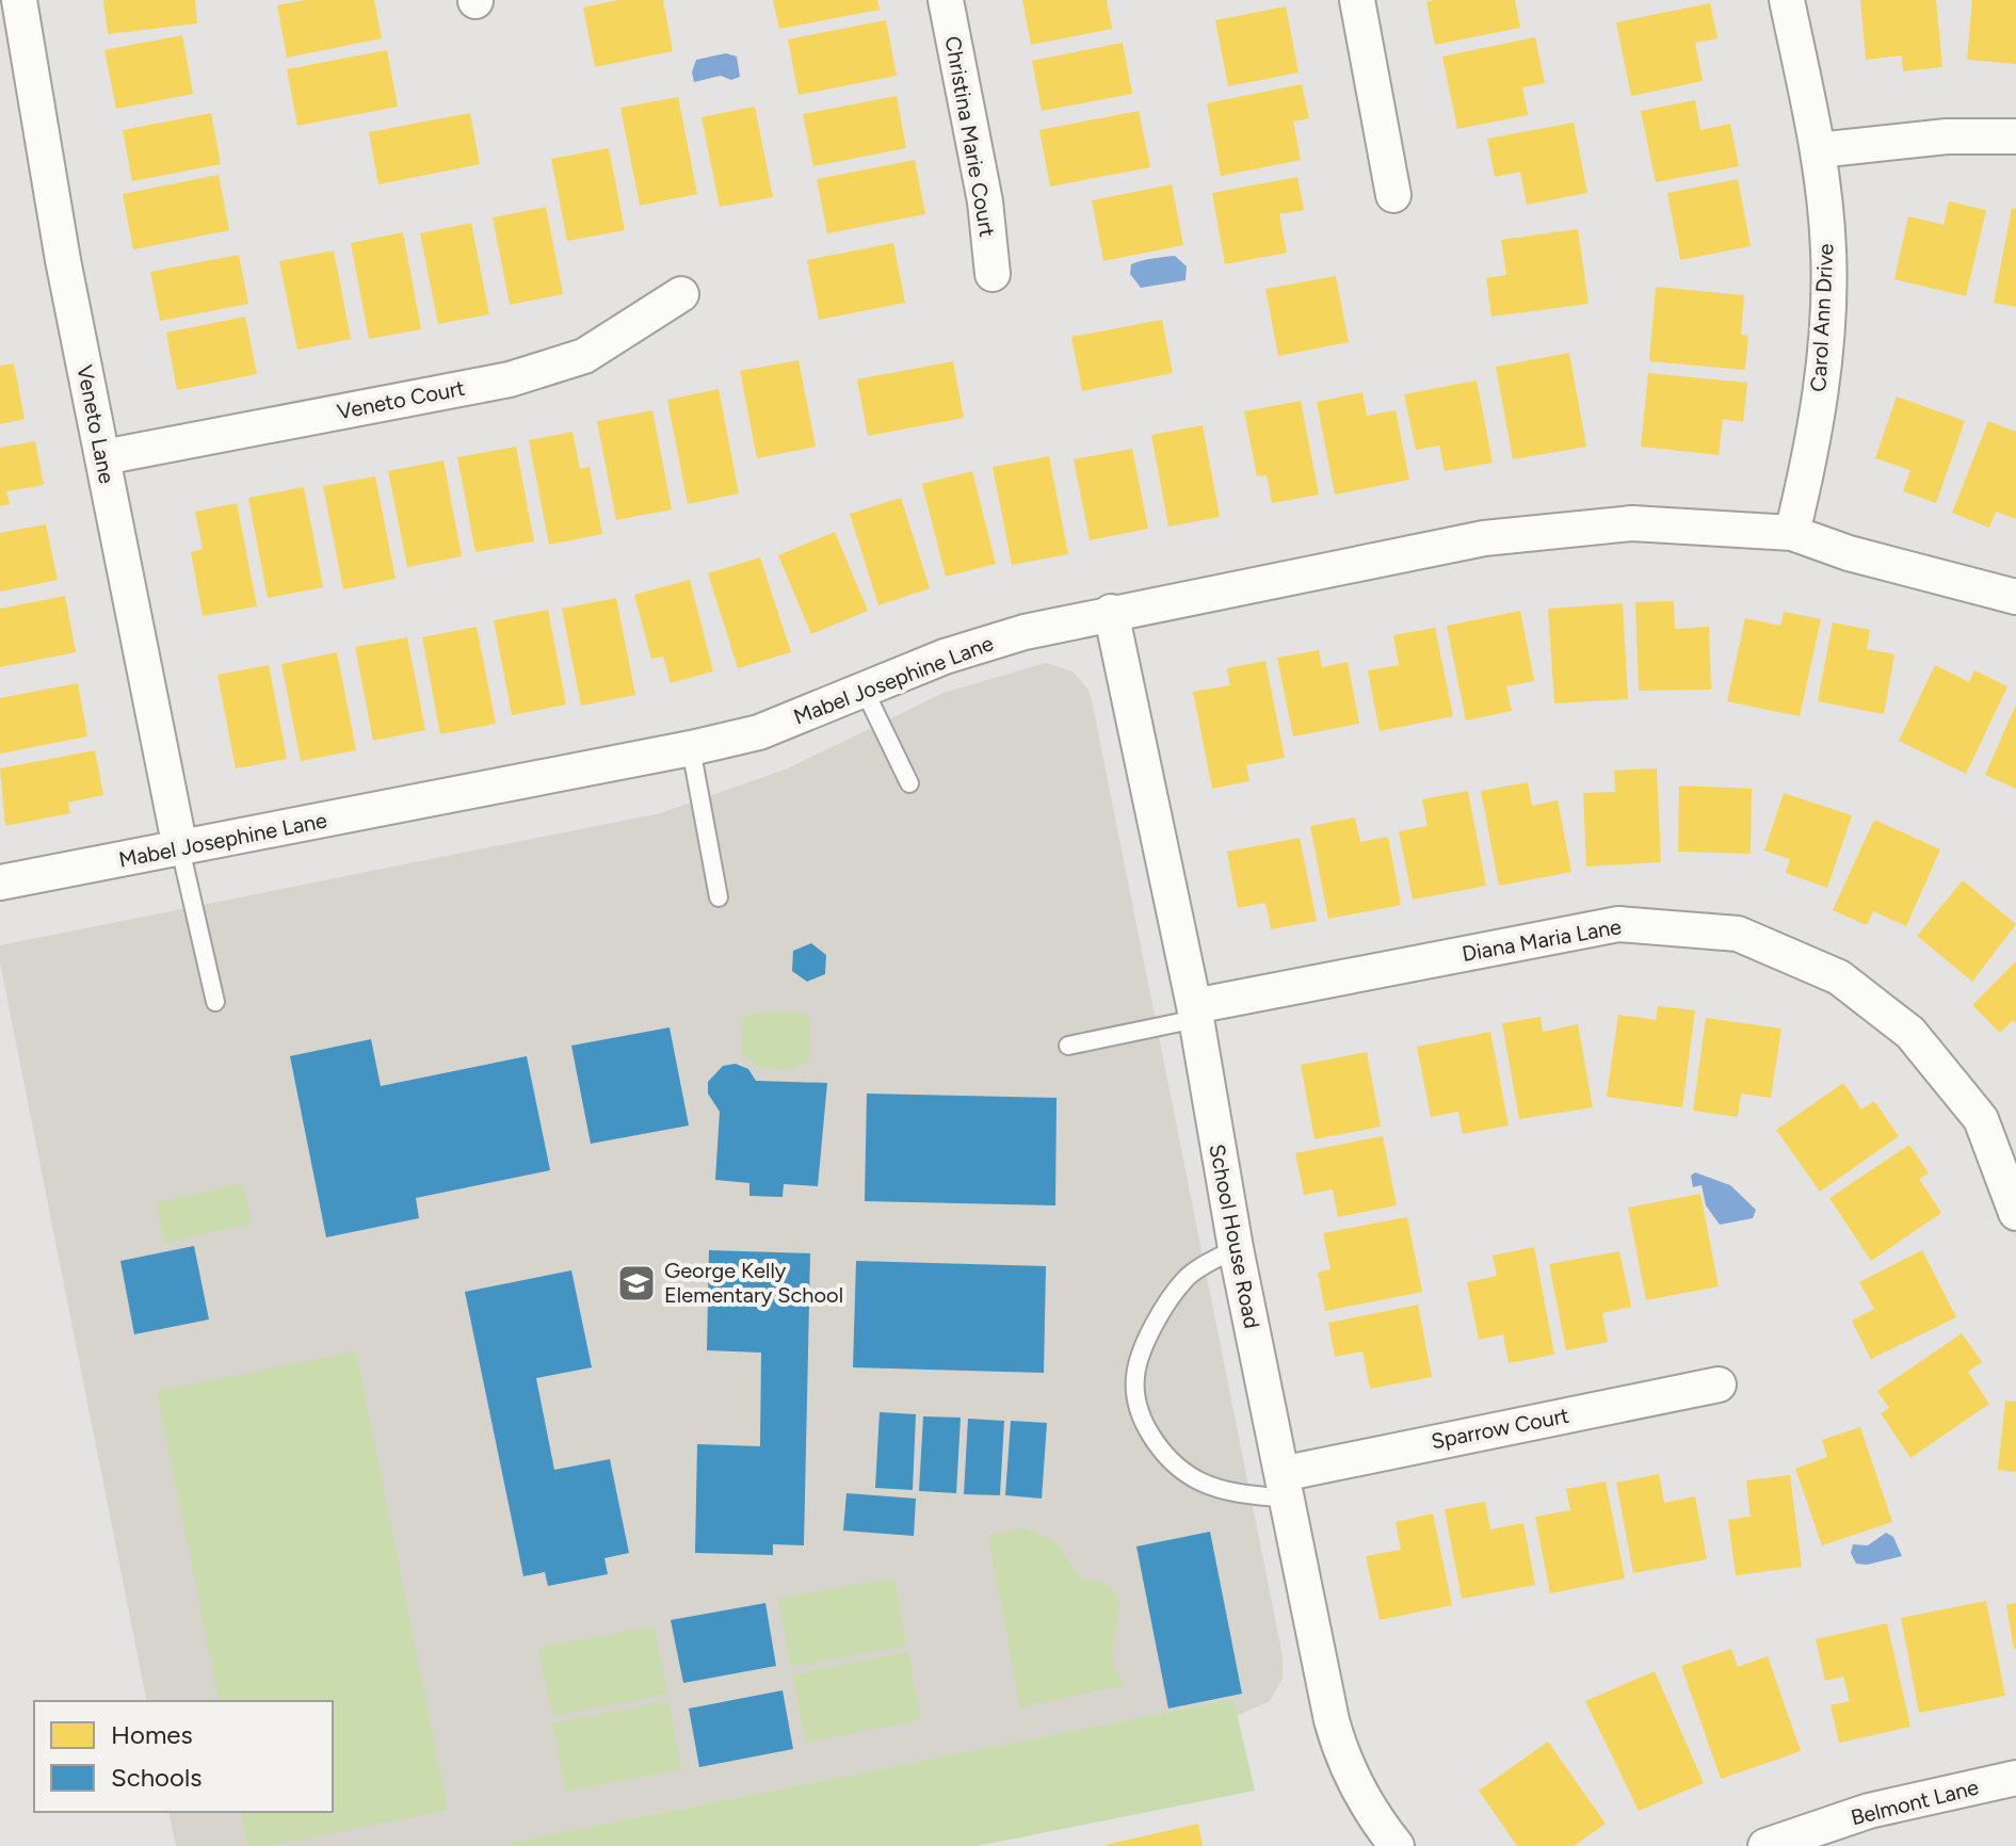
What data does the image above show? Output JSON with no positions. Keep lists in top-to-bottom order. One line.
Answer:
{"streets":{"street":["Christina Marie Court","Carol Ann Drive","Veneto Court","Veneto Lane","Mabel Josephine Lane","Diana Maria Lane","School House Road","Sparrow Court","Belmont Lane"]},"crossings":[["Carol Ann Drive","Mabel Josephine Lane"],["Veneto Court","Veneto Lane"],["Veneto Lane","Mabel Josephine Lane"],["Mabel Josephine Lane","School House Road"],["Diana Maria Lane","School House Road"],["School House Road","Sparrow Court"]],"places":{"school or university":["George Kelly Elementary School"]},"legend":["Homes","Schools"]}
